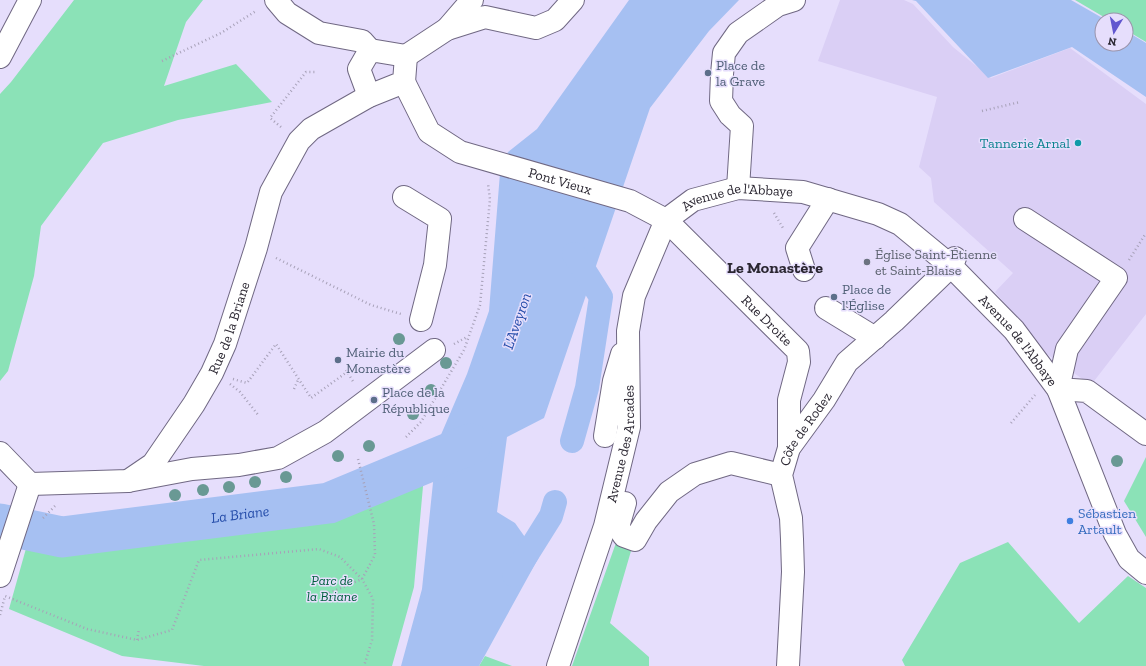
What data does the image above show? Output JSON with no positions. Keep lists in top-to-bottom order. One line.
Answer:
{"streets":{"street":["Pont Vieux","Avenue de l'Abbaye","Rue Droite","Rue de la Briane","Côte de Rodez","Avenue des Arcades"]},"crossings":[["Pont Vieux","Avenue de l'Abbaye"],["Pont Vieux","Rue Droite"],["Pont Vieux","Rue de la Briane"],["Pont Vieux","Avenue des Arcades"],["Avenue de l'Abbaye","Rue Droite"],["Avenue de l'Abbaye","Côte de Rodez"],["Avenue de l'Abbaye","Avenue des Arcades"],["Rue Droite","Côte de Rodez"],["Rue Droite","Avenue des Arcades"]],"districts":["Le Monastère"],"water":["L'Aveyron","La Briane"],"parks":["Parc de la Briane"],"places":["Place de la Grave","Tannerie Arnal","Église Saint-Étienne et Saint-Blaise","Place de l'Église","Mairie du Monastère","Place de la République","Sébastien Artault"],"north":"bottom"}
